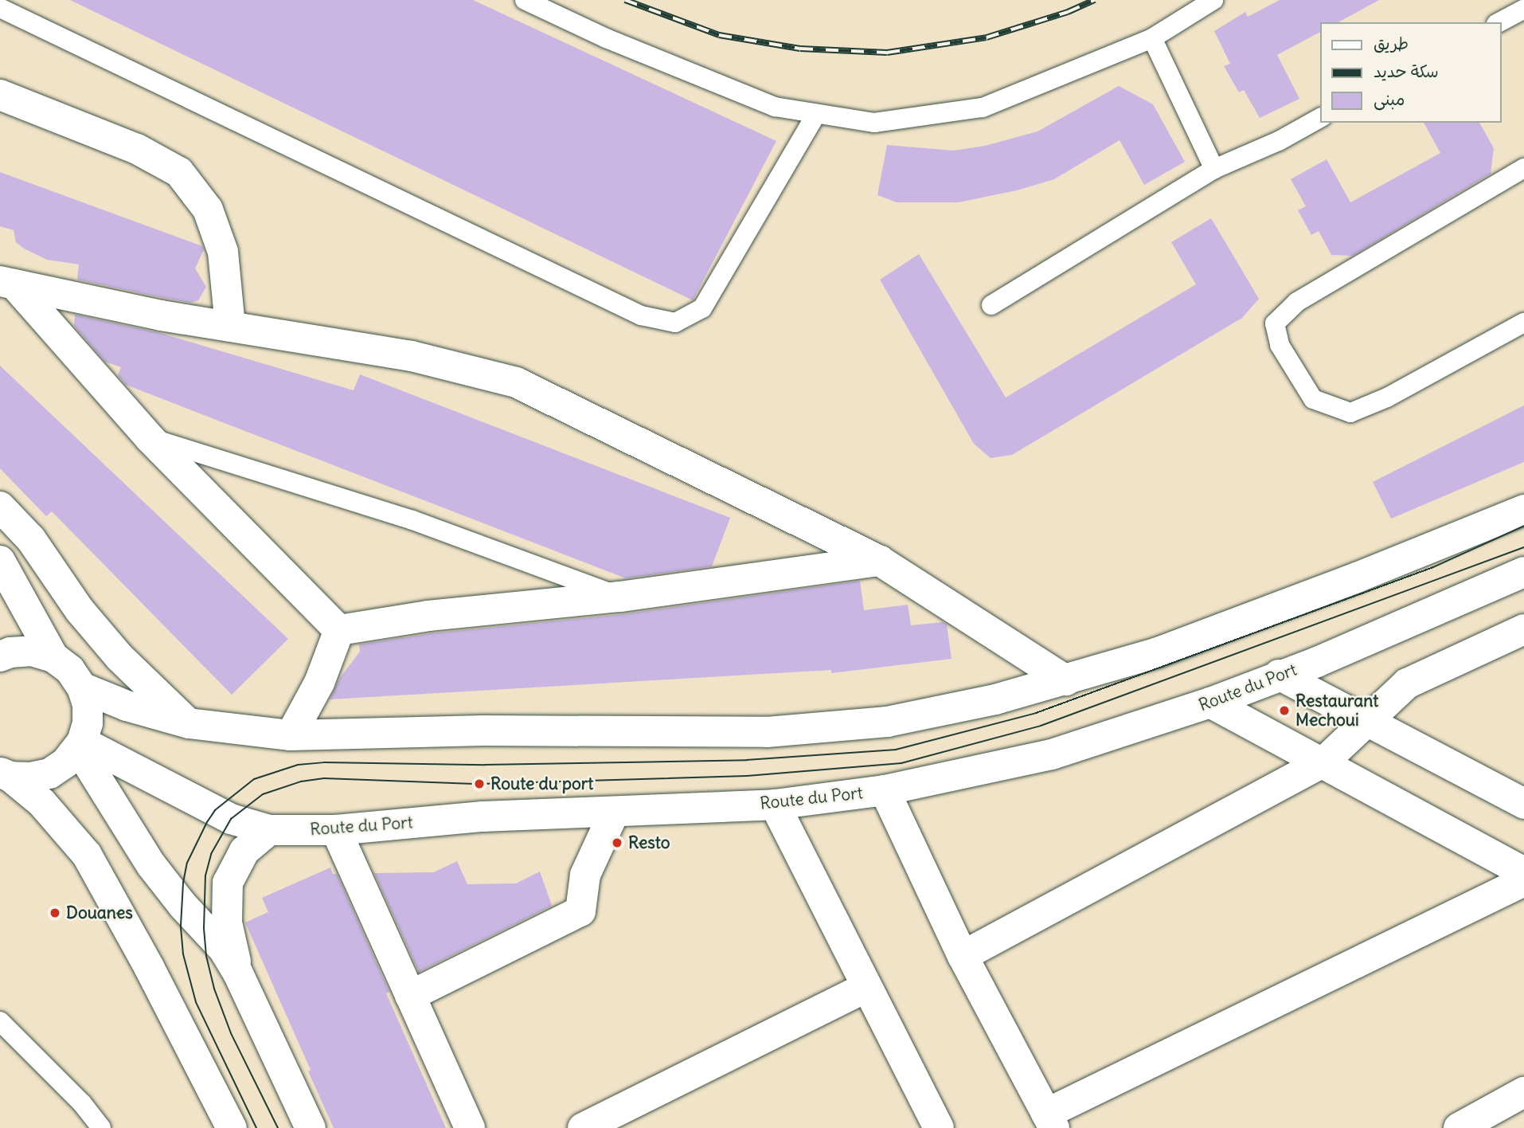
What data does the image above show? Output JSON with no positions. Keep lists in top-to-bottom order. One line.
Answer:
{"streets":{"street":["Route du Port"]},"places":["Restaurant Mechoui","Route du port","Resto","Douanes"],"legend":["طريق","سكة حديد","مبنى"]}
